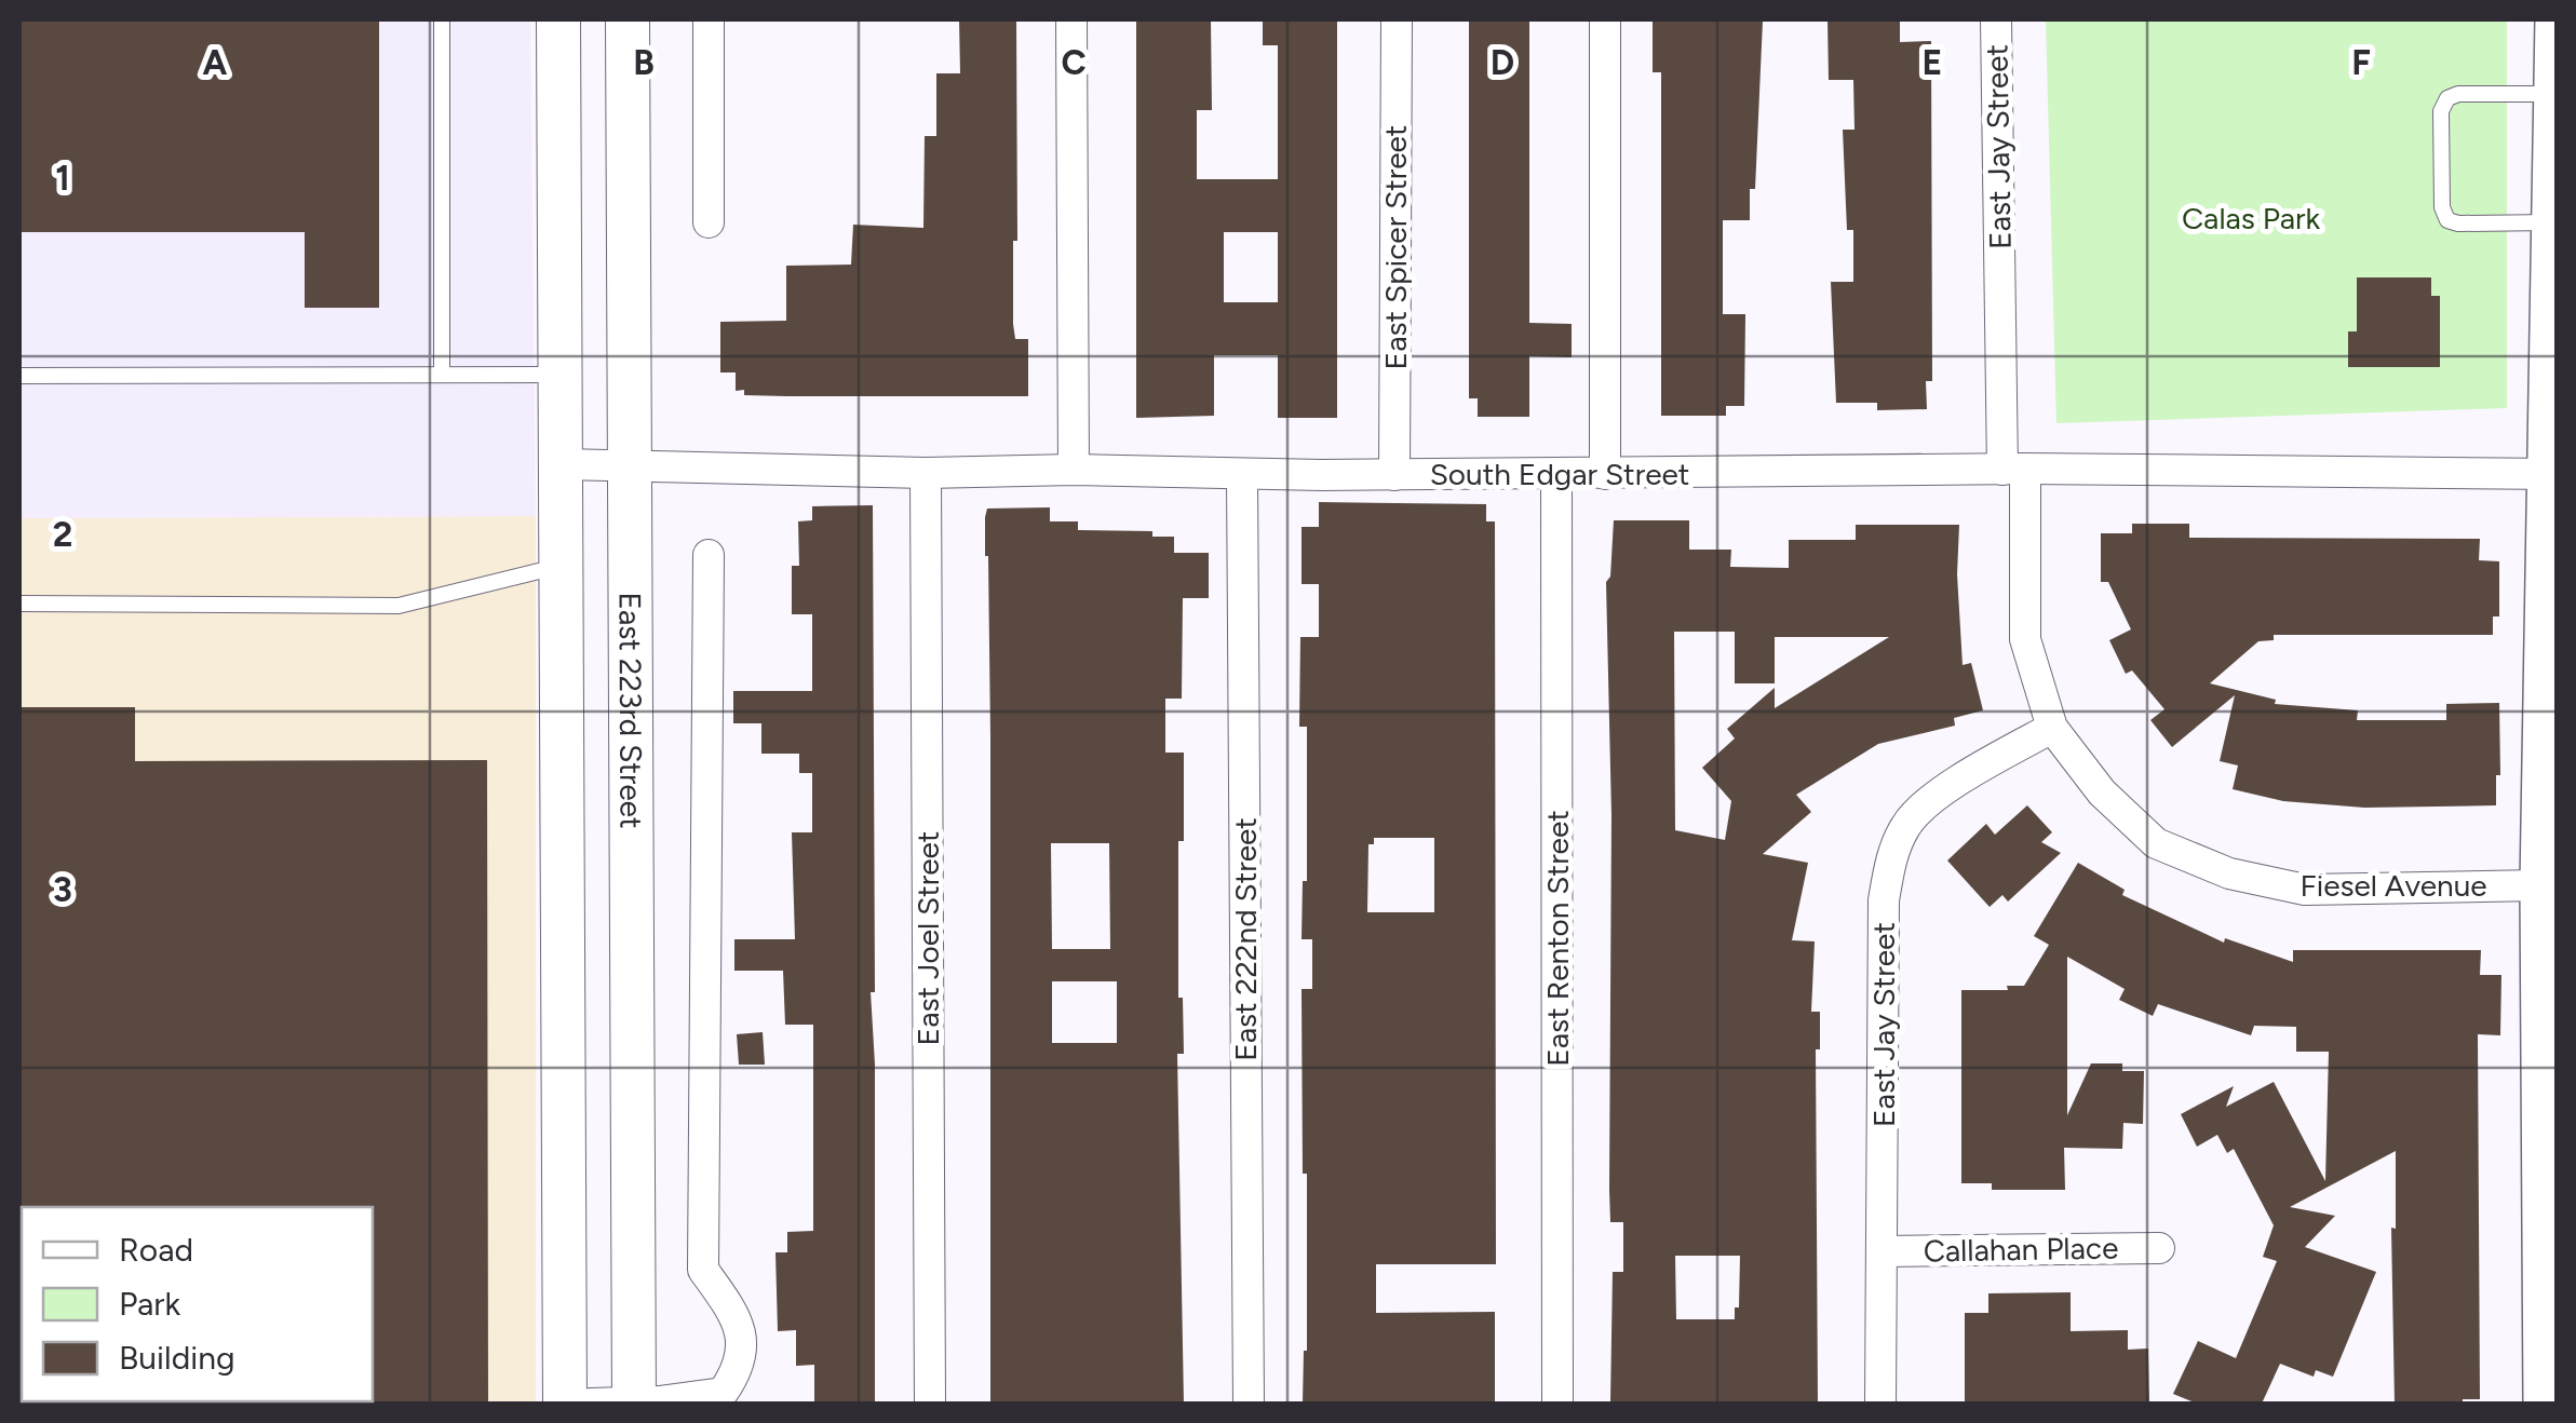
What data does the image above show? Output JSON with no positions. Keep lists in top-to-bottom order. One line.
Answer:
{"streets":{"main road":["East 223rd Street"],"street":["East Jay Street","East Spicer Street","South Edgar Street","Fiesel Avenue","East Joel Street","East Renton Street","East 222nd Street","Callahan Place"]},"crossings":[["East Jay Street","South Edgar Street"],["East Jay Street","Fiesel Avenue"],["East Jay Street","Callahan Place"],["East Spicer Street","South Edgar Street"],["South Edgar Street","East 223rd Street"],["South Edgar Street","Fiesel Avenue"],["South Edgar Street","East Joel Street"],["South Edgar Street","East Renton Street"],["South Edgar Street","East 222nd Street"]],"parks":["Calas Park"],"legend":["Road","Park","Building"],"grid":{"columns":["A","B","C","D","E","F"],"rows":["1","2","3"]}}
